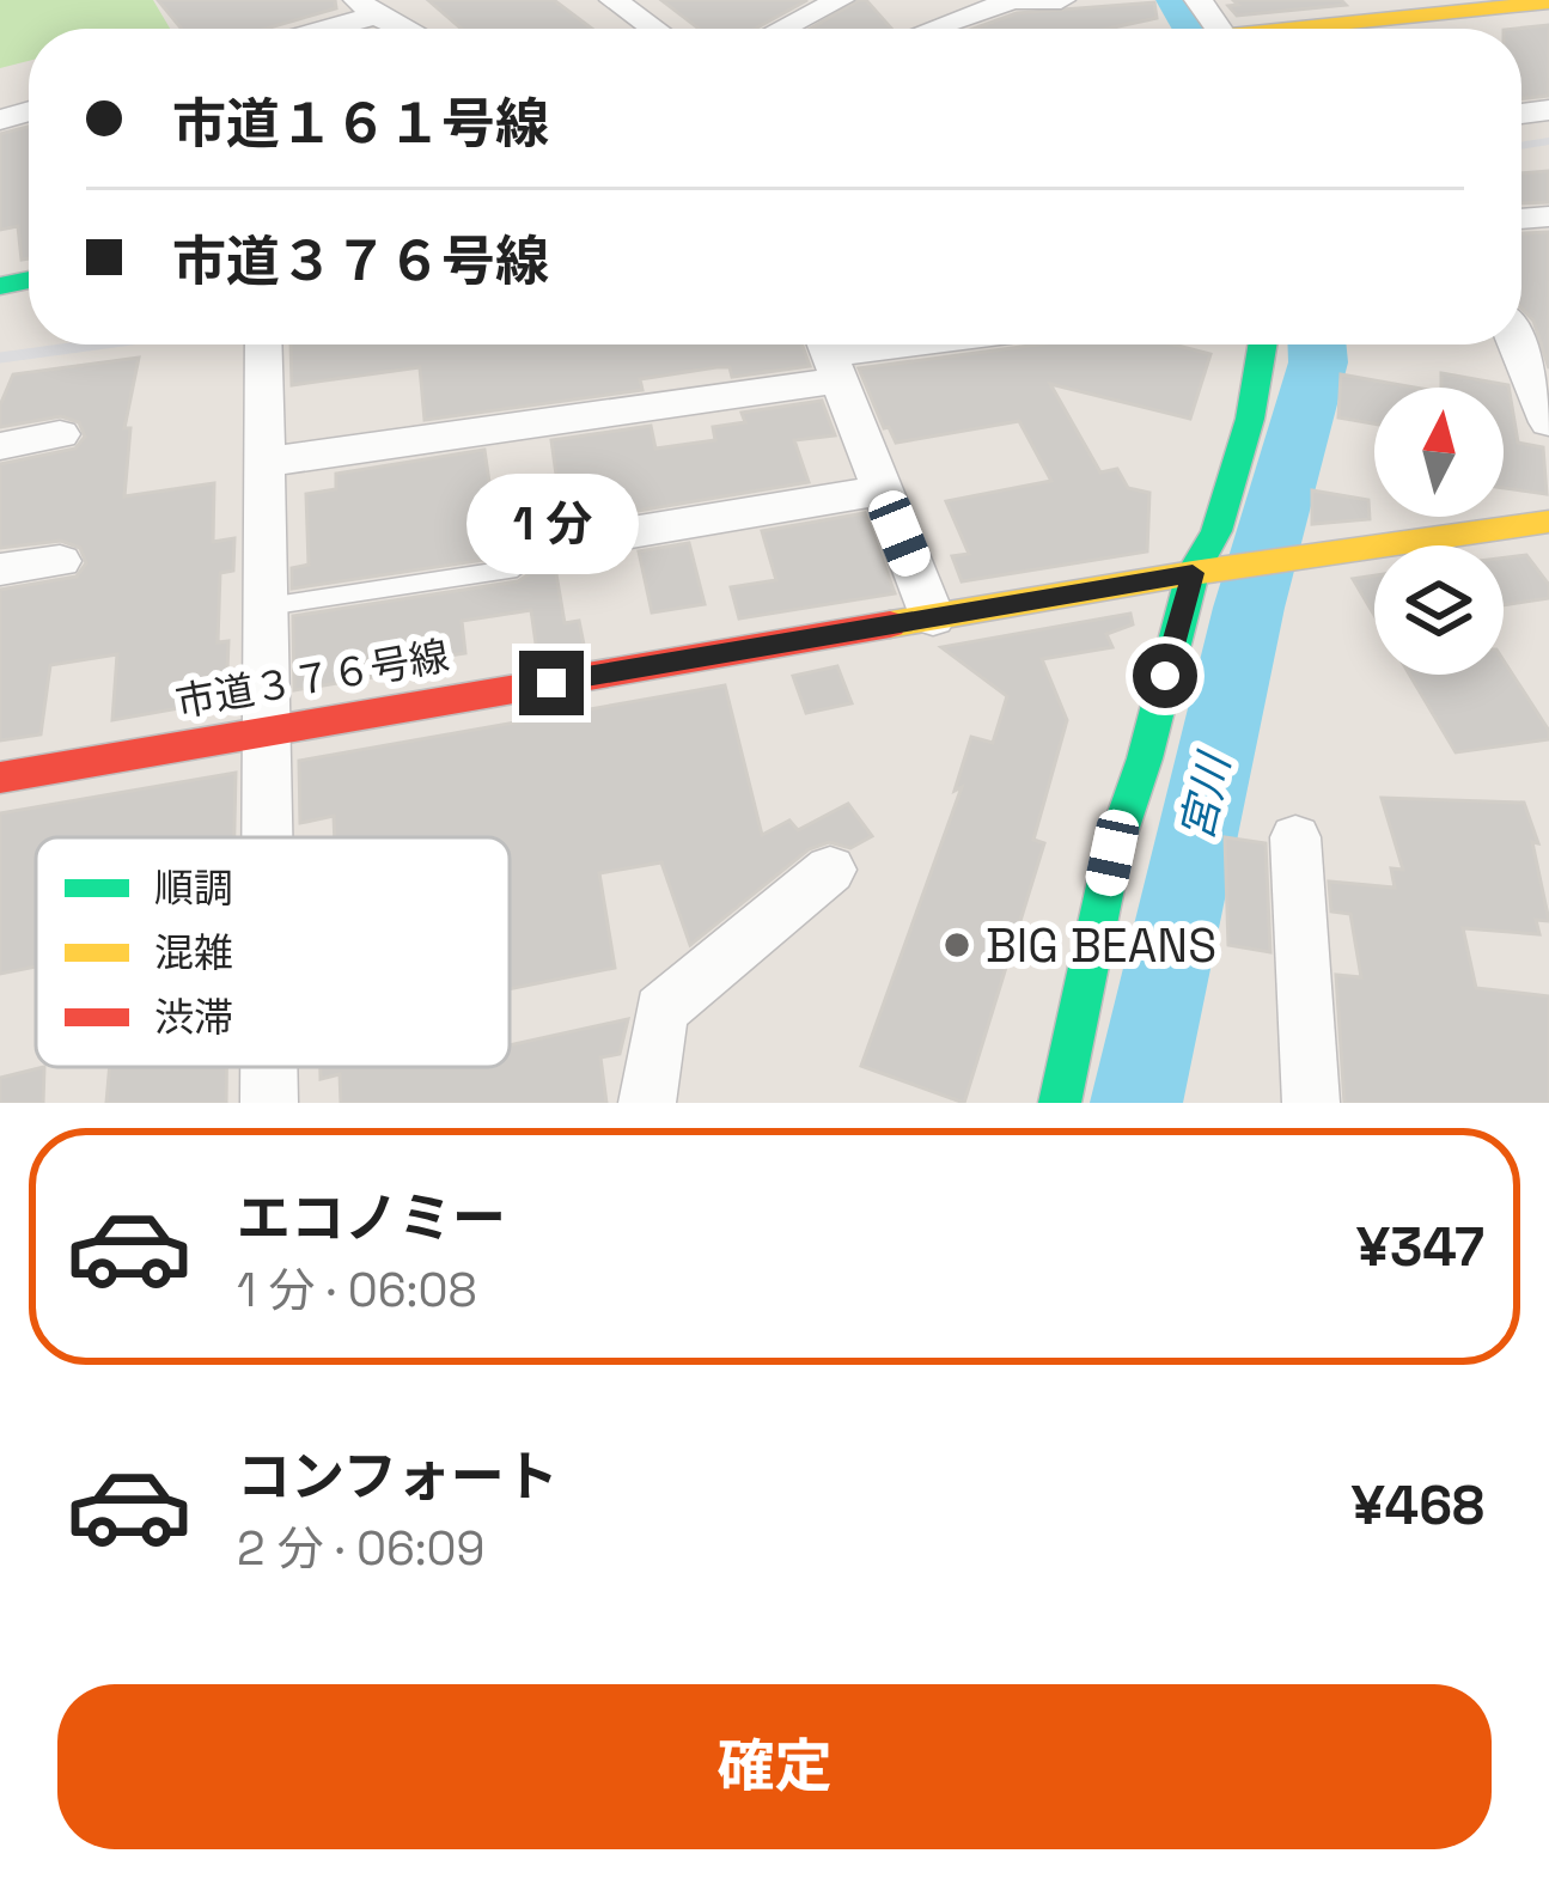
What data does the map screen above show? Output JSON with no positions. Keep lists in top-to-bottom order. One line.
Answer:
{"streets":{"street":["市道３７６号線"]},"water":["宮川"],"places":["BIG BEANS"],"legend":["順調","混雑","渋滞"],"north":"top","page":{"banner":["市道１６１号線","市道３７６号線"],"bubble":"1 分","list":[{"name":"エコノミー","note":"1 分 · 06:08","value":"¥347"},{"name":"コンフォート","note":"2 分 · 06:09","value":"¥468"}],"buttons":"確定"}}
